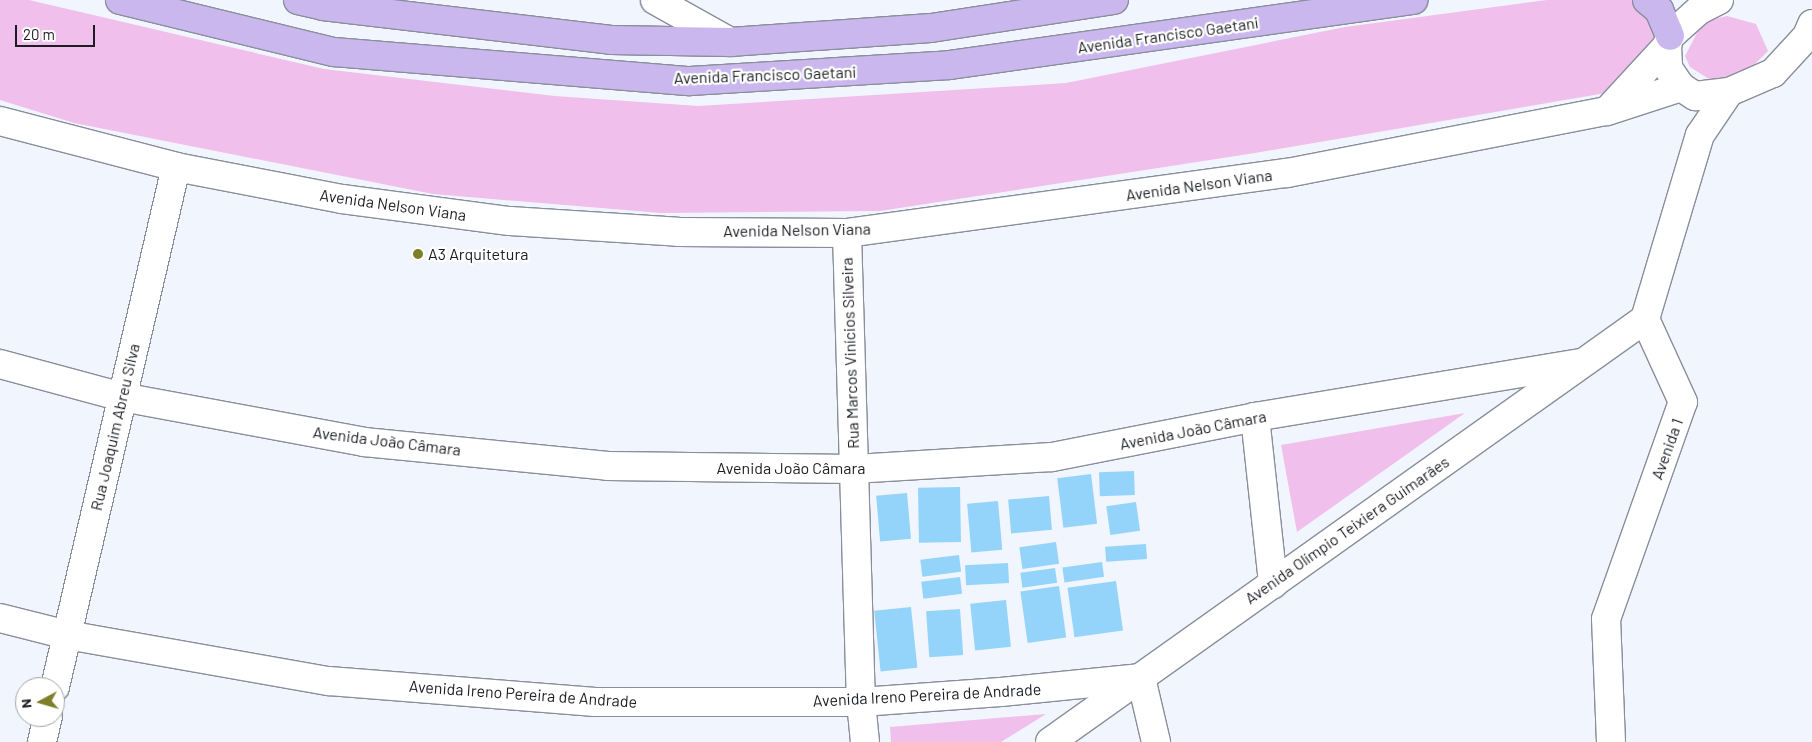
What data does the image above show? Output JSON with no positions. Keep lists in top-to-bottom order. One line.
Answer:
{"streets":{"main road":["Avenida Francisco Gaetani"],"street":["Avenida Nelson Viana","Rua Marcos Vinícios Silveira","Rua Joaquim Abreu Silva","Avenida João Câmara","Avenida 1","Avenida Olímpio Teixiera Guimarães","Avenida Ireno Pereira de Andrade"]},"crossings":[["Avenida Nelson Viana","Rua Marcos Vinícios Silveira"],["Avenida Nelson Viana","Rua Joaquim Abreu Silva"],["Rua Marcos Vinícios Silveira","Avenida João Câmara"],["Rua Marcos Vinícios Silveira","Avenida Ireno Pereira de Andrade"],["Rua Joaquim Abreu Silva","Avenida João Câmara"],["Rua Joaquim Abreu Silva","Avenida Ireno Pereira de Andrade"],["Avenida João Câmara","Avenida Olímpio Teixiera Guimarães"],["Avenida 1","Avenida Olímpio Teixiera Guimarães"],["Avenida Olímpio Teixiera Guimarães","Avenida Ireno Pereira de Andrade"]],"places":["A3 Arquitetura"],"scale_bar":"20 m","north":"left"}
